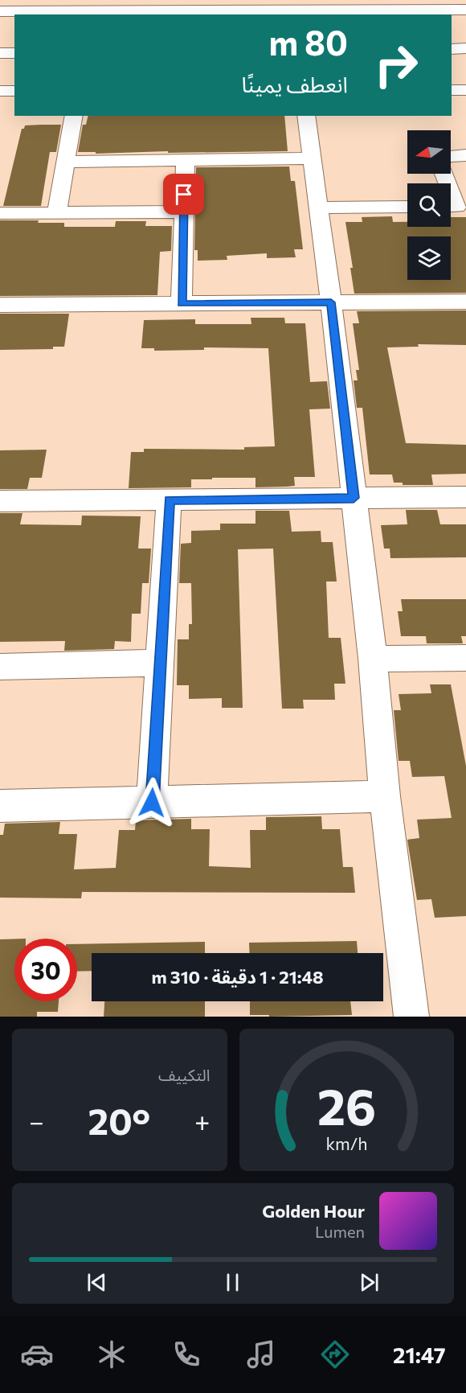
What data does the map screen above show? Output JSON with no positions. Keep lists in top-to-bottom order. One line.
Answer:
{"north":"left","page":{"turn":["80 m","انعطف يمينًا"],"limit":"30","trip":"21:48 · 1 دقيقة · 310 m","tile":"التكييف","heat":["−","20°","+"],"song":["Golden Hour","Lumen"],"tabs":"21:47","gauge":["26","km/h"]}}
